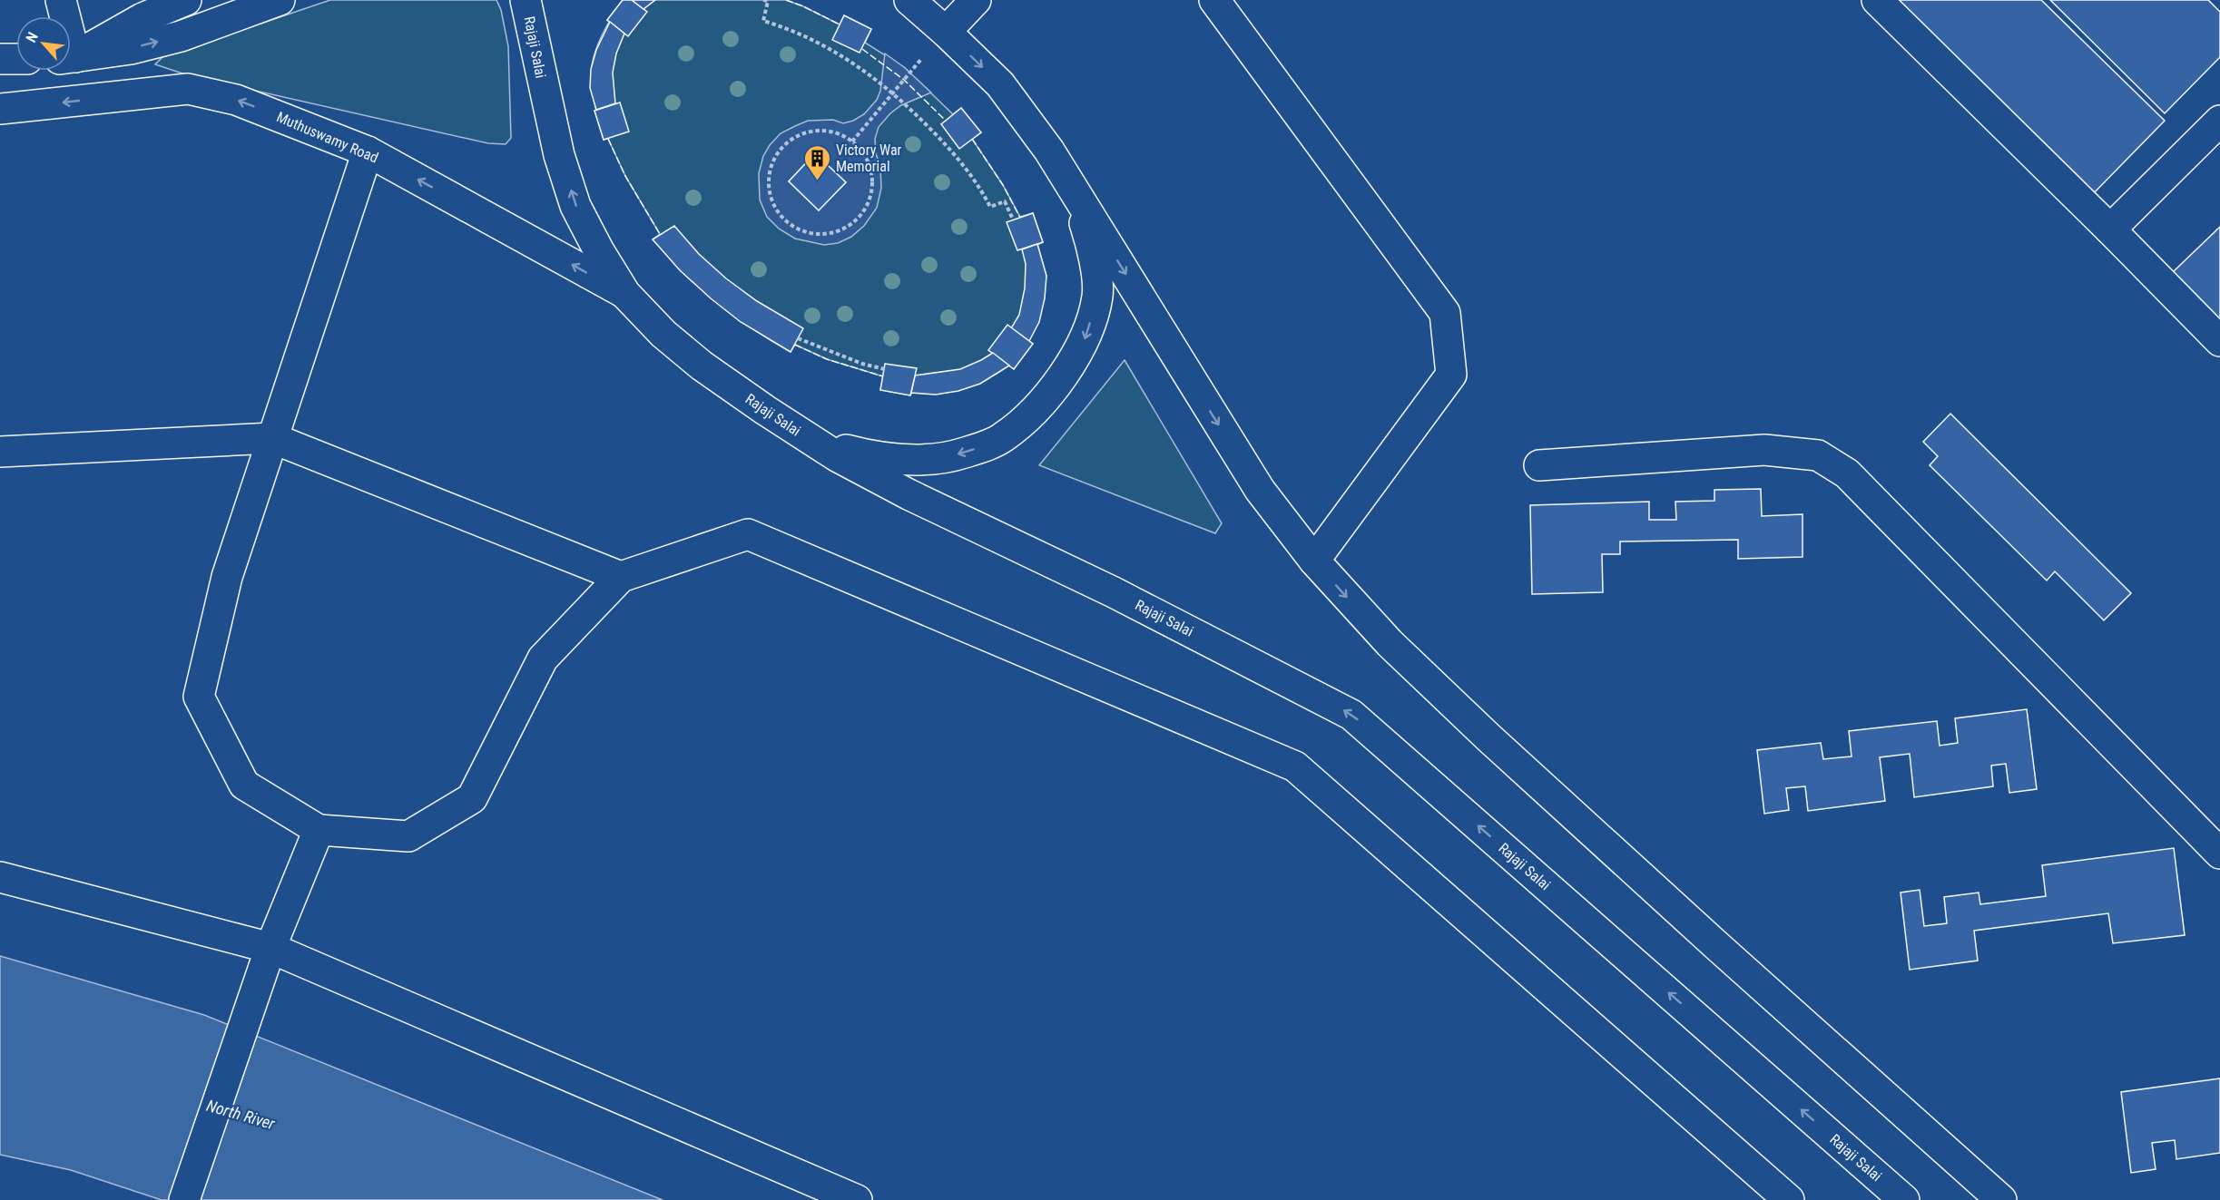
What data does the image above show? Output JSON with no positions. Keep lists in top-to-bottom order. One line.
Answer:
{"streets":{"street":["Rajaji Salai","Muthuswamy Road"]},"crossings":[["Rajaji Salai","Muthuswamy Road"]],"one_way":["Muthuswamy Road"],"water":["North River"],"places":{"building":["Victory War Memorial"]},"north":"top left"}
